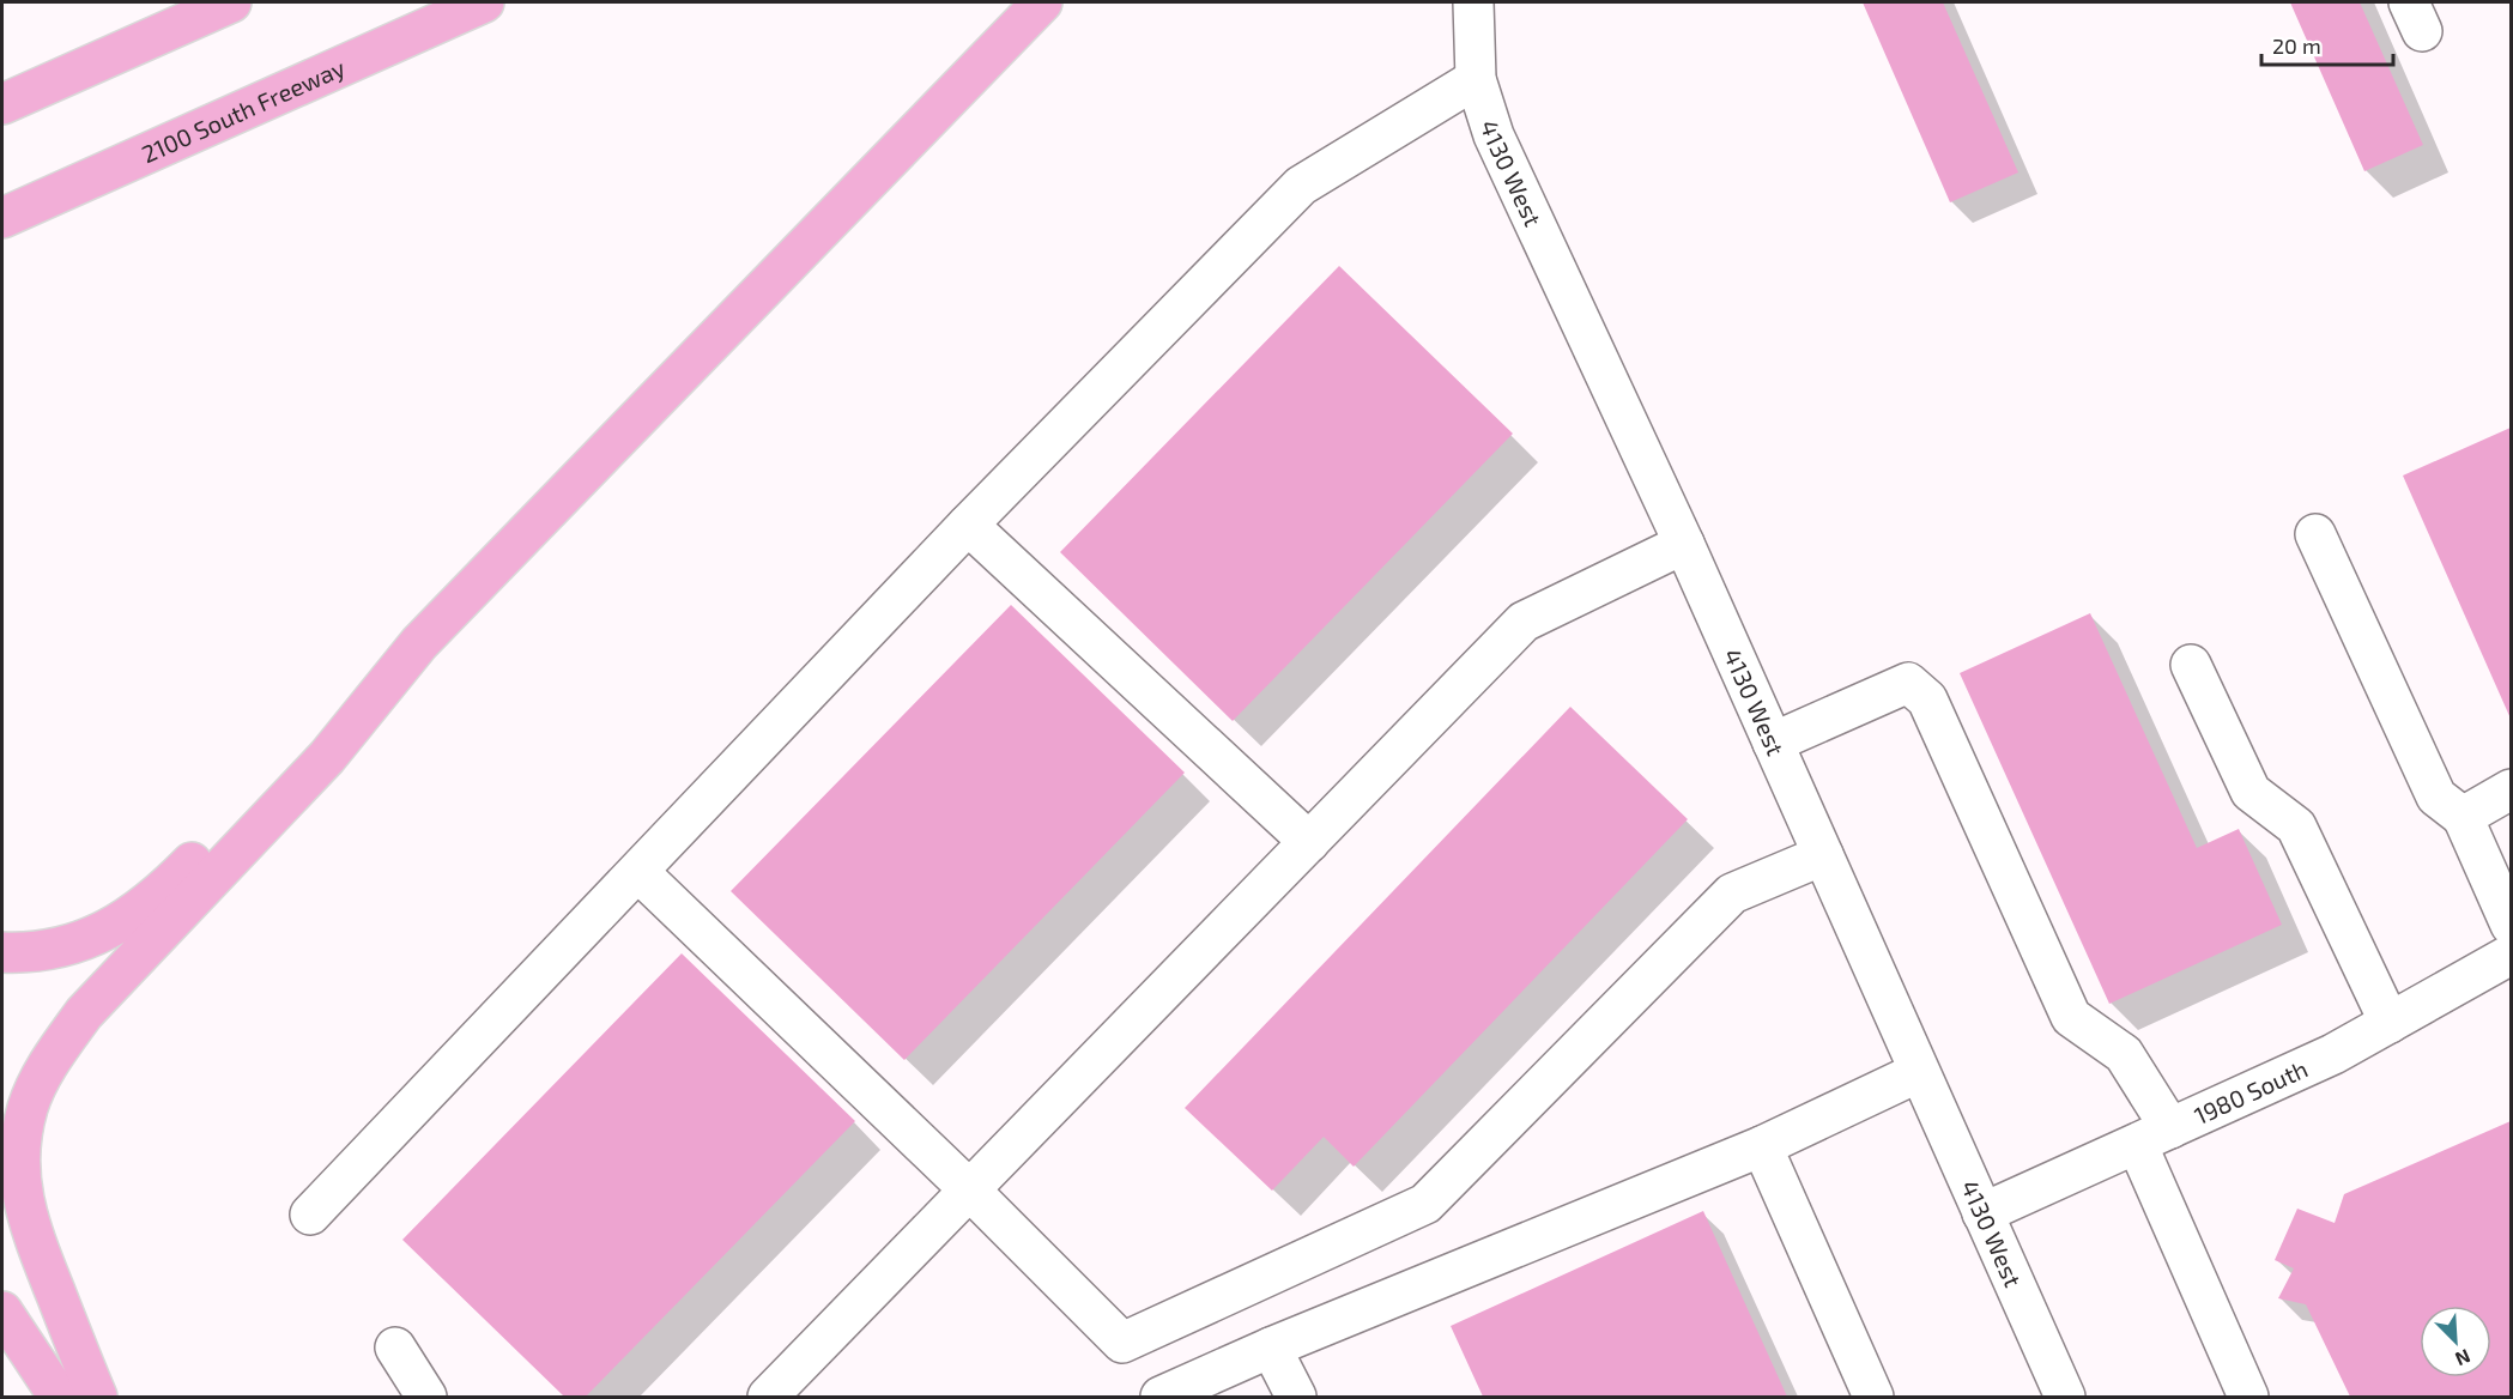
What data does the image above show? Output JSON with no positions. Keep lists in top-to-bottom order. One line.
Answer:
{"streets":{"highway":["2100 South Freeway"],"street":["4130 West","1980 South"]},"crossings":[["4130 West","1980 South"]],"scale_bar":"20 m","north":"bottom right"}
